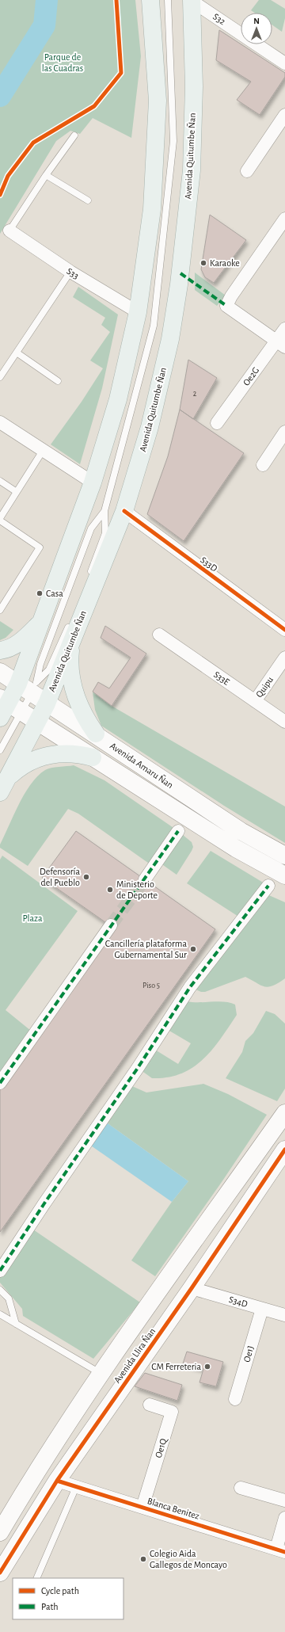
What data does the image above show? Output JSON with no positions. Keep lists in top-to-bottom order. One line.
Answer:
{"streets":{"main road":["Avenida Quitumbe Ñan"],"street":["S32","S33","Oe2G","S33D","S33E","Quipu","Avenida Amaru Ñan","S34D","Oe1J","Avenida Llira Ñan","Oe1Q","Blanca Benitez"]},"crossings":[["S32","Avenida Quitumbe Ñan"],["Avenida Quitumbe Ñan","S33D"],["Avenida Quitumbe Ñan","Avenida Amaru Ñan"],["S33E","Quipu"],["S34D","Oe1J"],["S34D","Avenida Llira Ñan"],["Avenida Llira Ñan","Blanca Benitez"],["Oe1Q","Blanca Benitez"]],"parks":["Parque de las Cuadras","Plaza"],"places":["Karaoke","Casa","Defensoría del Pueblo","Ministerio de Deporte","Cancillería plataforma Gubernamental Sur","CM Ferreteria","Colegio Aida Gallegos de Moncayo"],"house_numbers":["2","Piso 5"],"legend":["Cycle path","Path"],"north":"top"}
